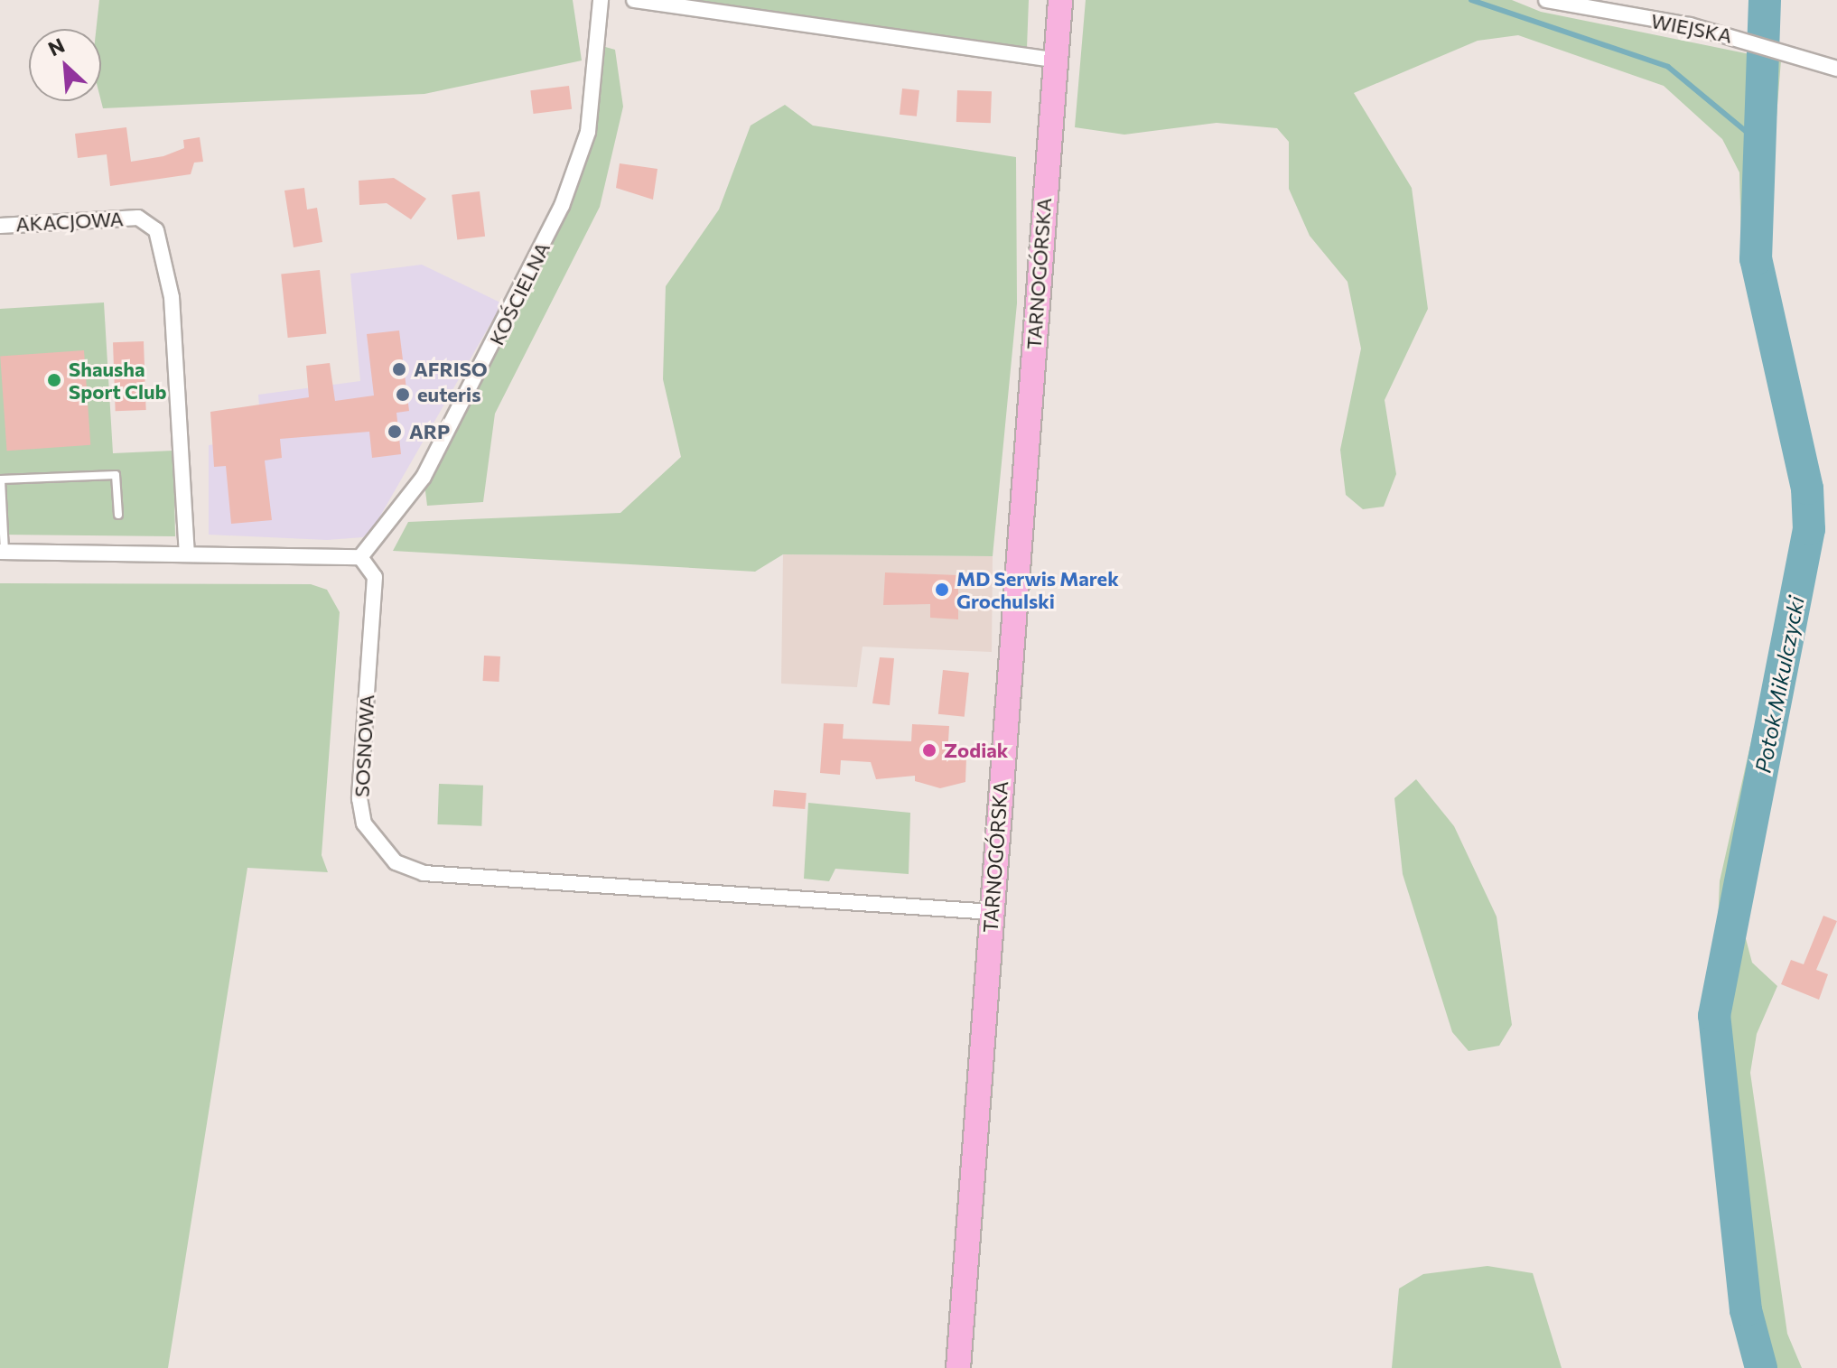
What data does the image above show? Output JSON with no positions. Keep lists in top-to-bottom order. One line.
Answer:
{"streets":{"main road":["TARNOGÓRSKA"],"street":["WIEJSKA","AKACJOWA","KOŚCIELNA","SOSNOWA"]},"crossings":[["TARNOGÓRSKA","SOSNOWA"],["KOŚCIELNA","SOSNOWA"]],"water":["Potok Mikulczycki"],"places":["AFRISO","Shausha Sport Club","euteris","ARP","MD Serwis Marek Grochulski","Zodiak"],"north":"top left"}
